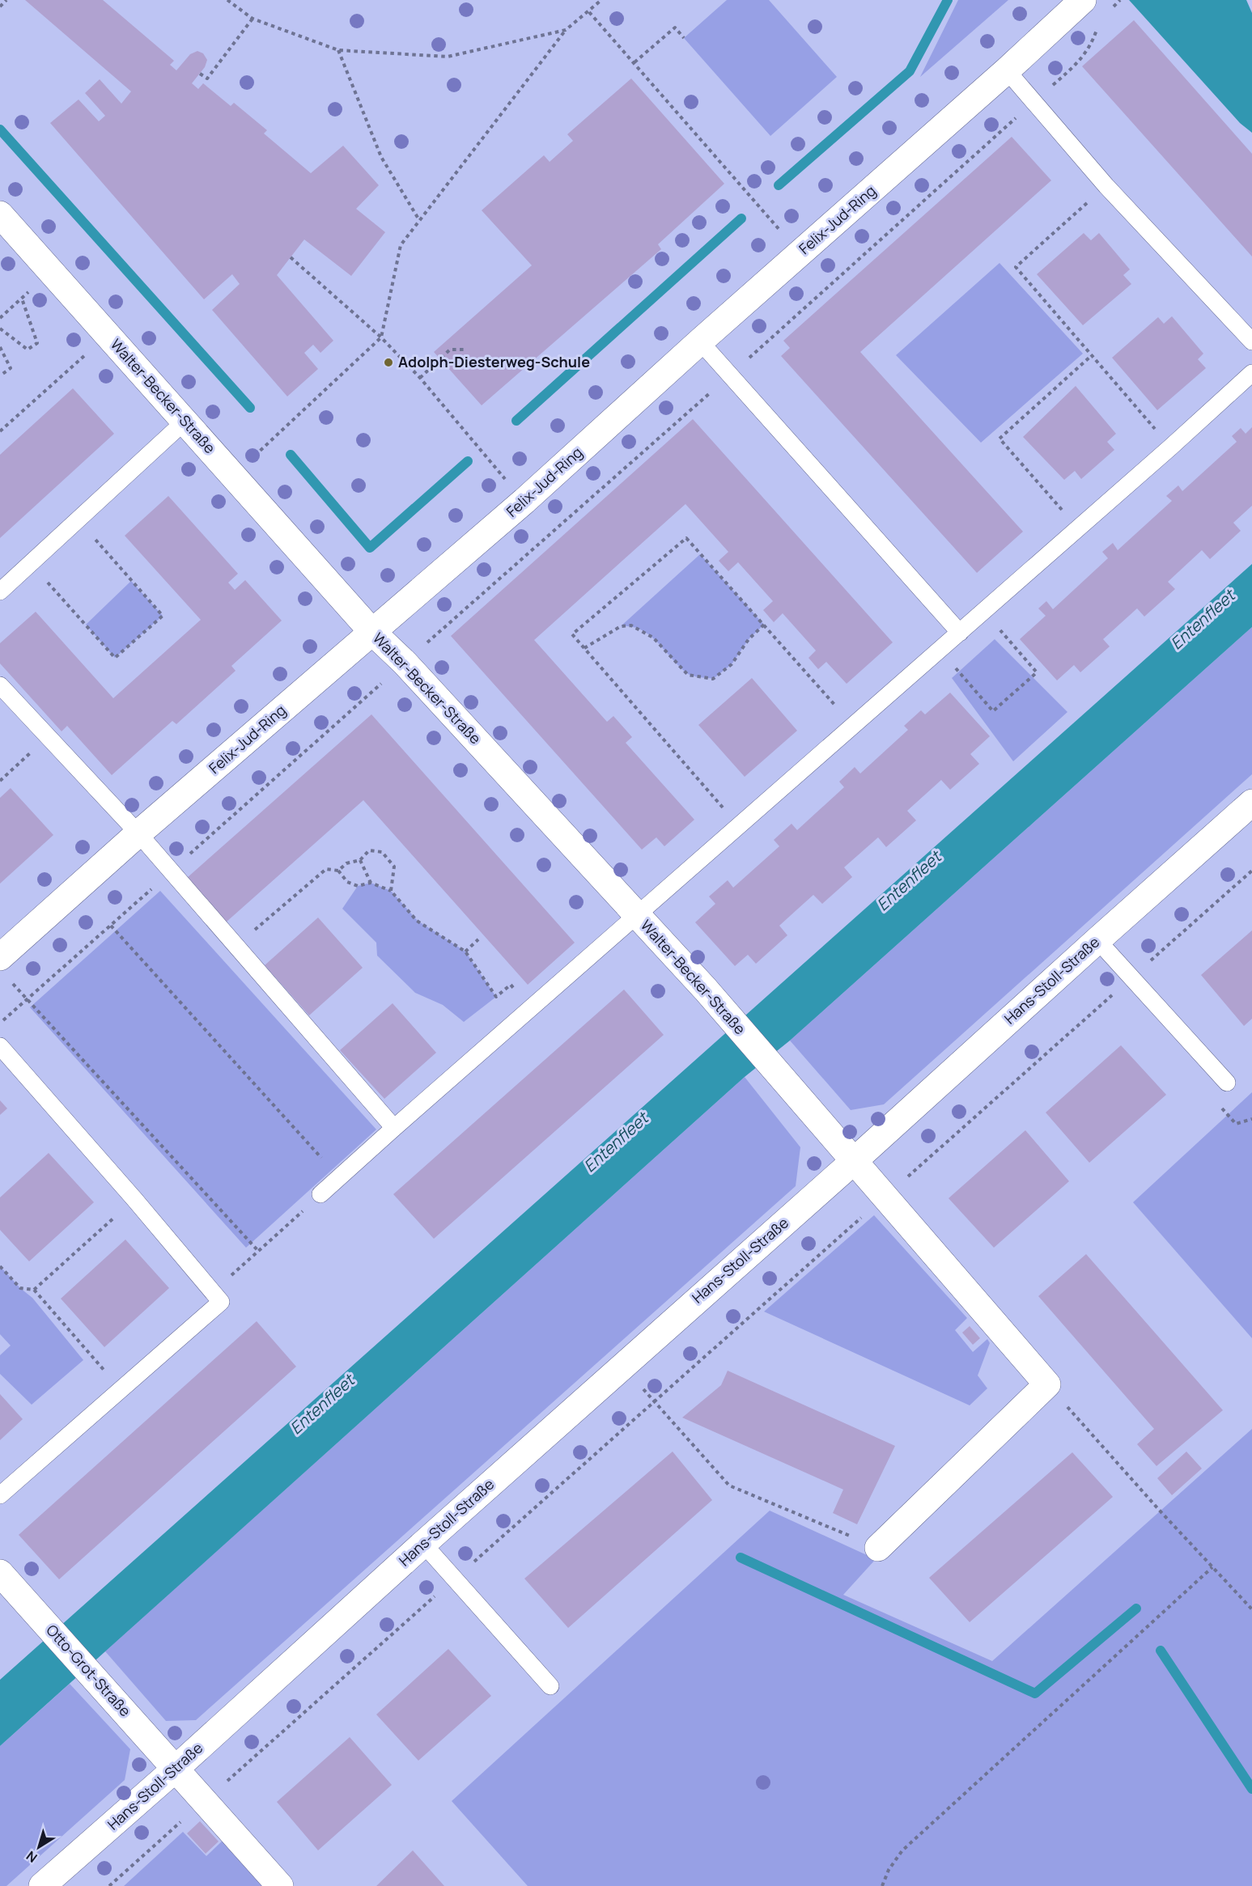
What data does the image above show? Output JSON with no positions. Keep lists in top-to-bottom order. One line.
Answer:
{"streets":{"street":["Felix-Jud-Ring","Walter-Becker-Straße","Hans-Stoll-Straße","Otto-Grot-Straße"]},"crossings":[["Felix-Jud-Ring","Walter-Becker-Straße"],["Walter-Becker-Straße","Hans-Stoll-Straße"],["Hans-Stoll-Straße","Otto-Grot-Straße"]],"water":["Entenfleet"],"places":["Adolph-Diesterweg-Schule"],"north":"bottom left"}
